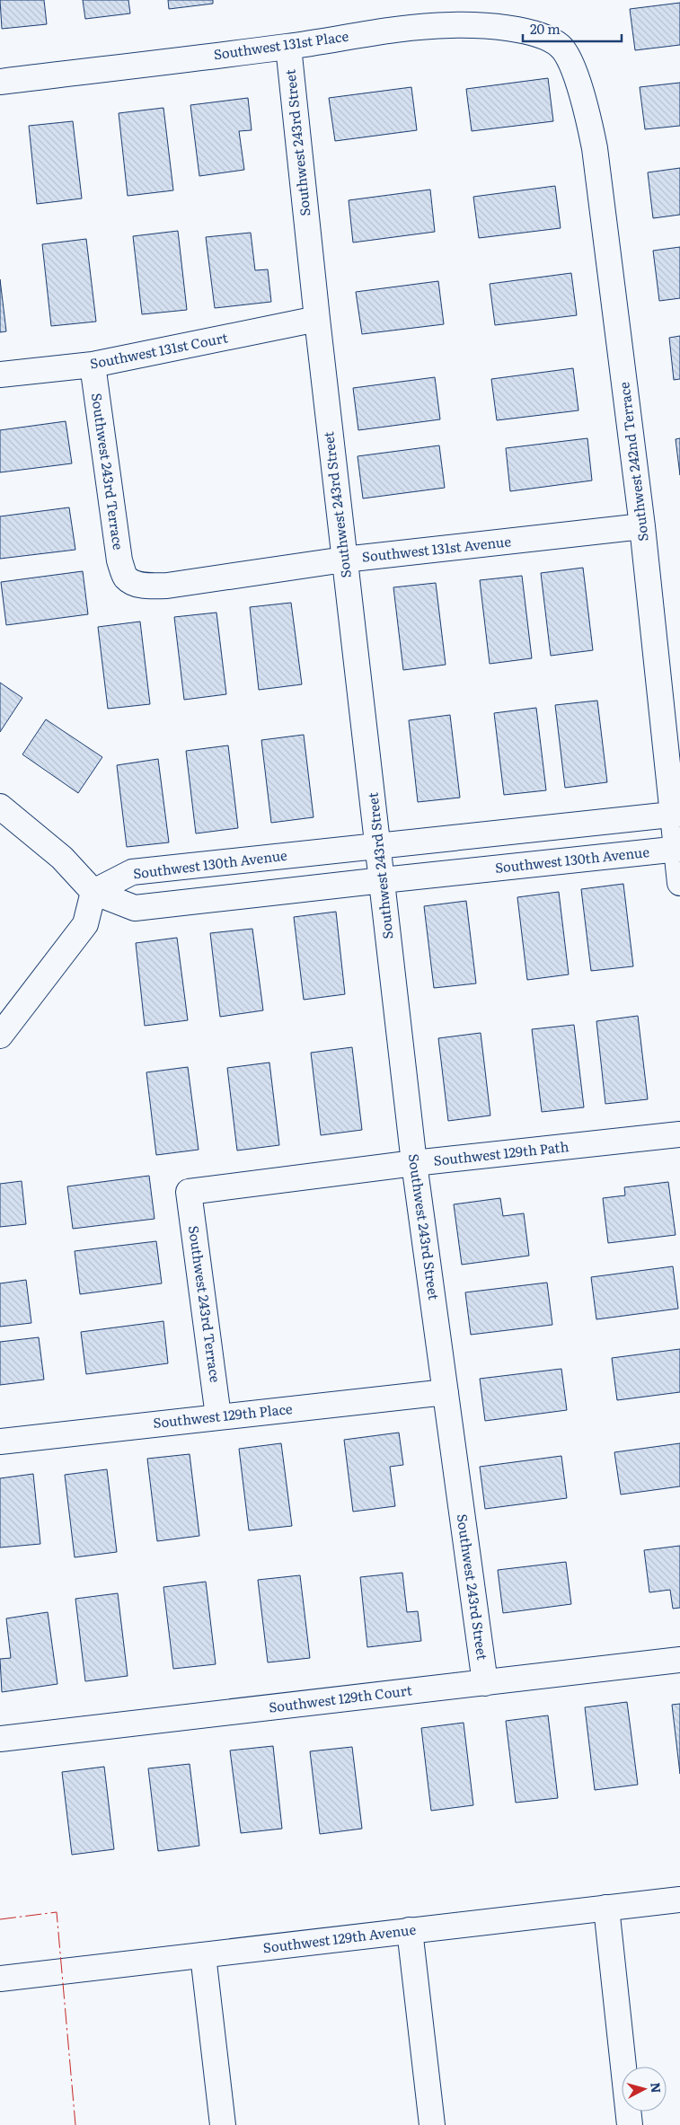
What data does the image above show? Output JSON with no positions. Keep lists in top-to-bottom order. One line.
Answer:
{"streets":{"street":["Southwest 131st Place","Southwest 243rd Street","Southwest 131st Court","Southwest 242nd Terrace","Southwest 243rd Terrace","Southwest 131st Avenue","Southwest 130th Avenue","Southwest 129th Path","Southwest 129th Place","Southwest 129th Court","Southwest 129th Avenue"]},"crossings":[["Southwest 131st Place","Southwest 243rd Street"],["Southwest 131st Place","Southwest 242nd Terrace"],["Southwest 243rd Street","Southwest 131st Court"],["Southwest 243rd Street","Southwest 131st Avenue"],["Southwest 243rd Street","Southwest 130th Avenue"],["Southwest 243rd Street","Southwest 129th Path"],["Southwest 243rd Street","Southwest 129th Place"],["Southwest 243rd Street","Southwest 129th Court"],["Southwest 131st Court","Southwest 243rd Terrace"],["Southwest 242nd Terrace","Southwest 131st Avenue"],["Southwest 242nd Terrace","Southwest 130th Avenue"],["Southwest 243rd Terrace","Southwest 131st Avenue"],["Southwest 243rd Terrace","Southwest 129th Path"],["Southwest 243rd Terrace","Southwest 129th Place"]],"scale_bar":"20 m","north":"right"}
